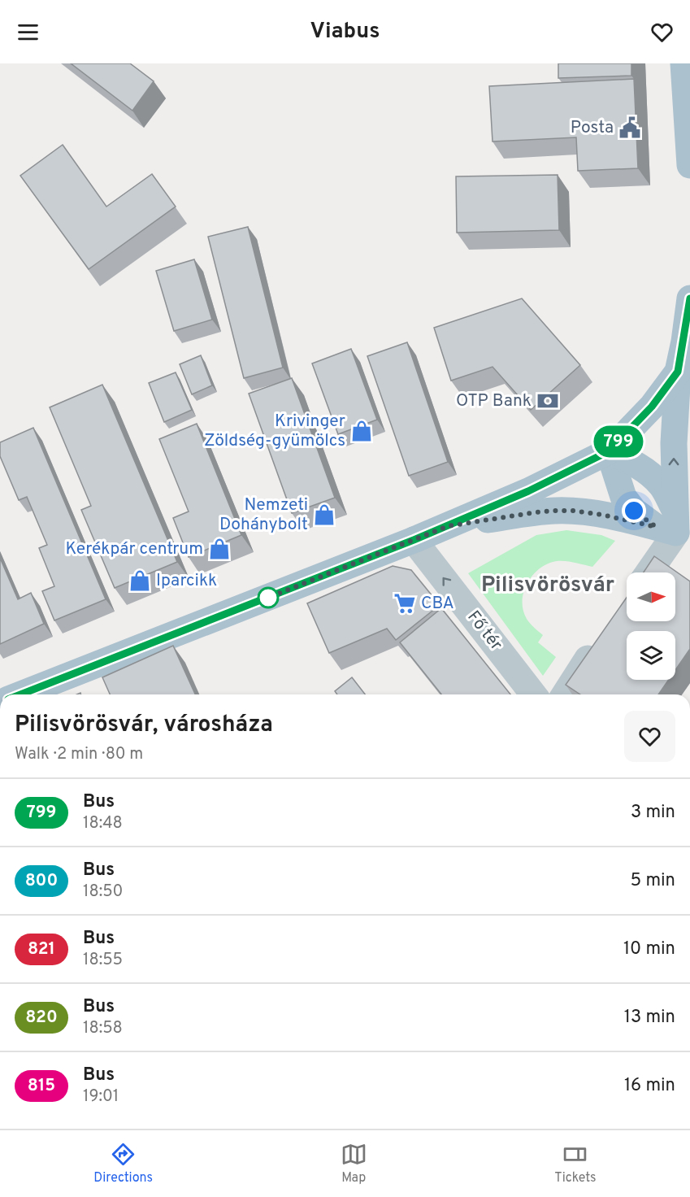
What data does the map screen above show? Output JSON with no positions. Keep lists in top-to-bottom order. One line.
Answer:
{"streets":{"street":["Fő tér"]},"one_way":["Fő tér"],"districts":["Pilisvörösvár"],"places":{"public building":["Posta"],"bank":["OTP Bank"],"shop":["Krivinger Zöldség-gyümölcs","Nemzeti Dohánybolt","Kerékpár centrum","Iparcikk"],"supermarket":["CBA"]},"lines":["bus line 799"],"north":"right","page":{"header":"Viabus","on_map":"799","heading":["Pilisvörösvár, városháza","Walk · 2 min · 80 m"],"list":[{"mark":"799","name":"Bus","note":"18:48","value":"3 min"},{"mark":"800","name":"Bus","note":"18:50","value":"5 min"},{"mark":"821","name":"Bus","note":"18:55","value":"10 min"},{"mark":"820","name":"Bus","note":"18:58","value":"13 min"},{"mark":"815","name":"Bus","note":"19:01","value":"16 min"}],"tabs":["Directions","Map","Tickets"]}}
